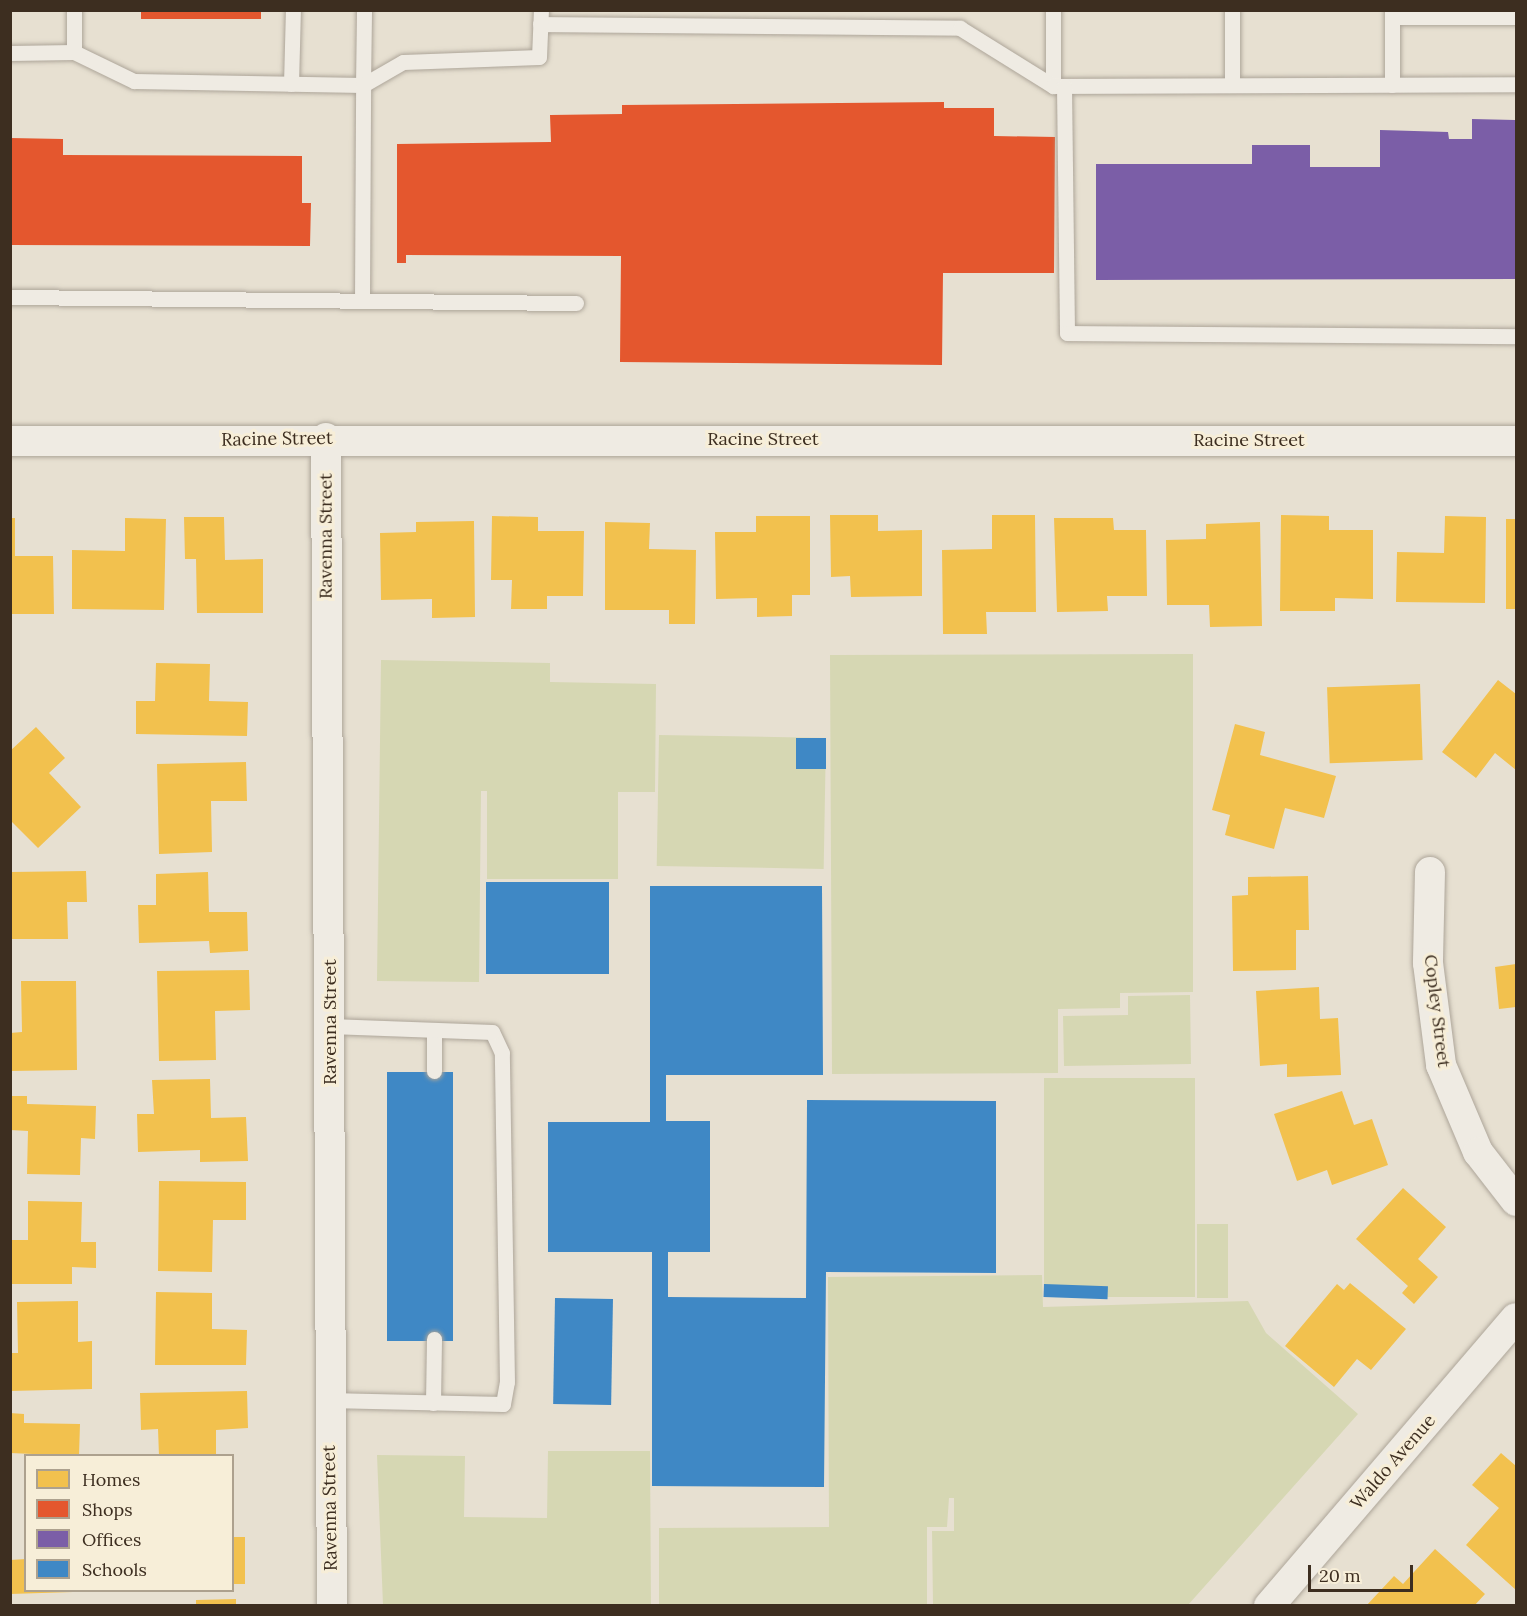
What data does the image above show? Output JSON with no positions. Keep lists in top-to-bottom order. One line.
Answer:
{"streets":{"street":["Racine Street","Ravenna Street","Copley Street","Waldo Avenue"]},"crossings":[["Racine Street","Ravenna Street"]],"legend":["Homes","Shops","Offices","Schools"],"scale_bar":"20 m"}
